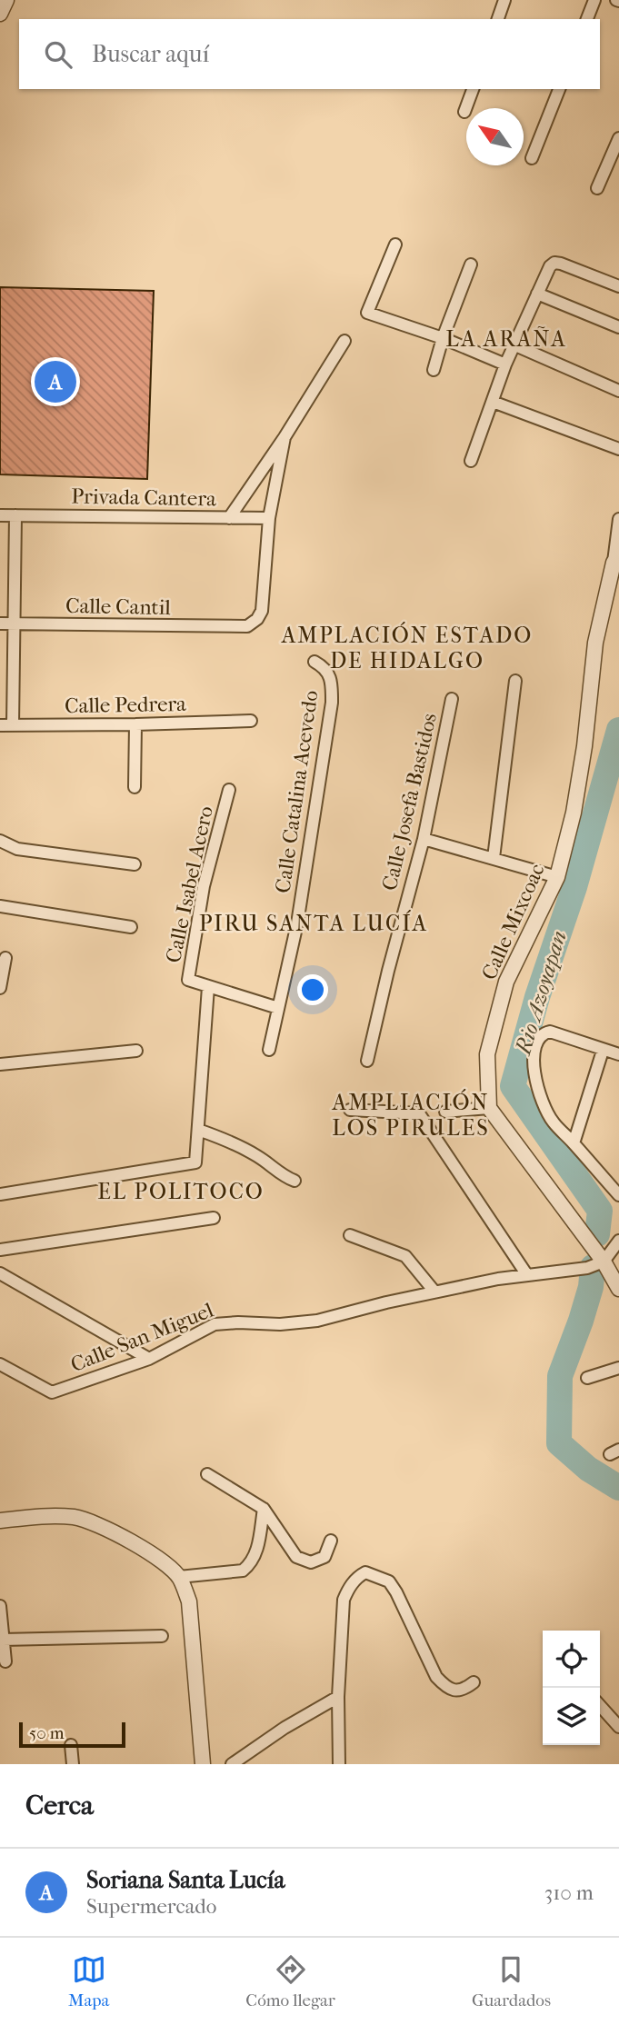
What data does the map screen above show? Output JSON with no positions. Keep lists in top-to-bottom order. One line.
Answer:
{"streets":{"street":["Privada Cantera","Calle Cantil","Calle Pedrera","Calle Catalina Acevedo","Calle Josefa Bastidos","Calle Isabel Acero","Calle Mixcoac","Calle San Miguel"]},"districts":["LA ARAÑA","AMPLACIÓN ESTADO DE HIDALGO","PIRU SANTA LUCÍA","AMPLIACIÓN LOS PIRULES","EL POLITOCO"],"water":["Rio Azoyapan"],"scale_bar":"50 m","north":"top left","page":{"search":"Buscar aquí","pins":"A","scale":"50 m","heading":"Cerca","list":[{"mark":"A","name":"Soriana Santa Lucía","note":"Supermercado","value":"310 m"}],"nav":["Mapa","Cómo llegar","Guardados"]}}
